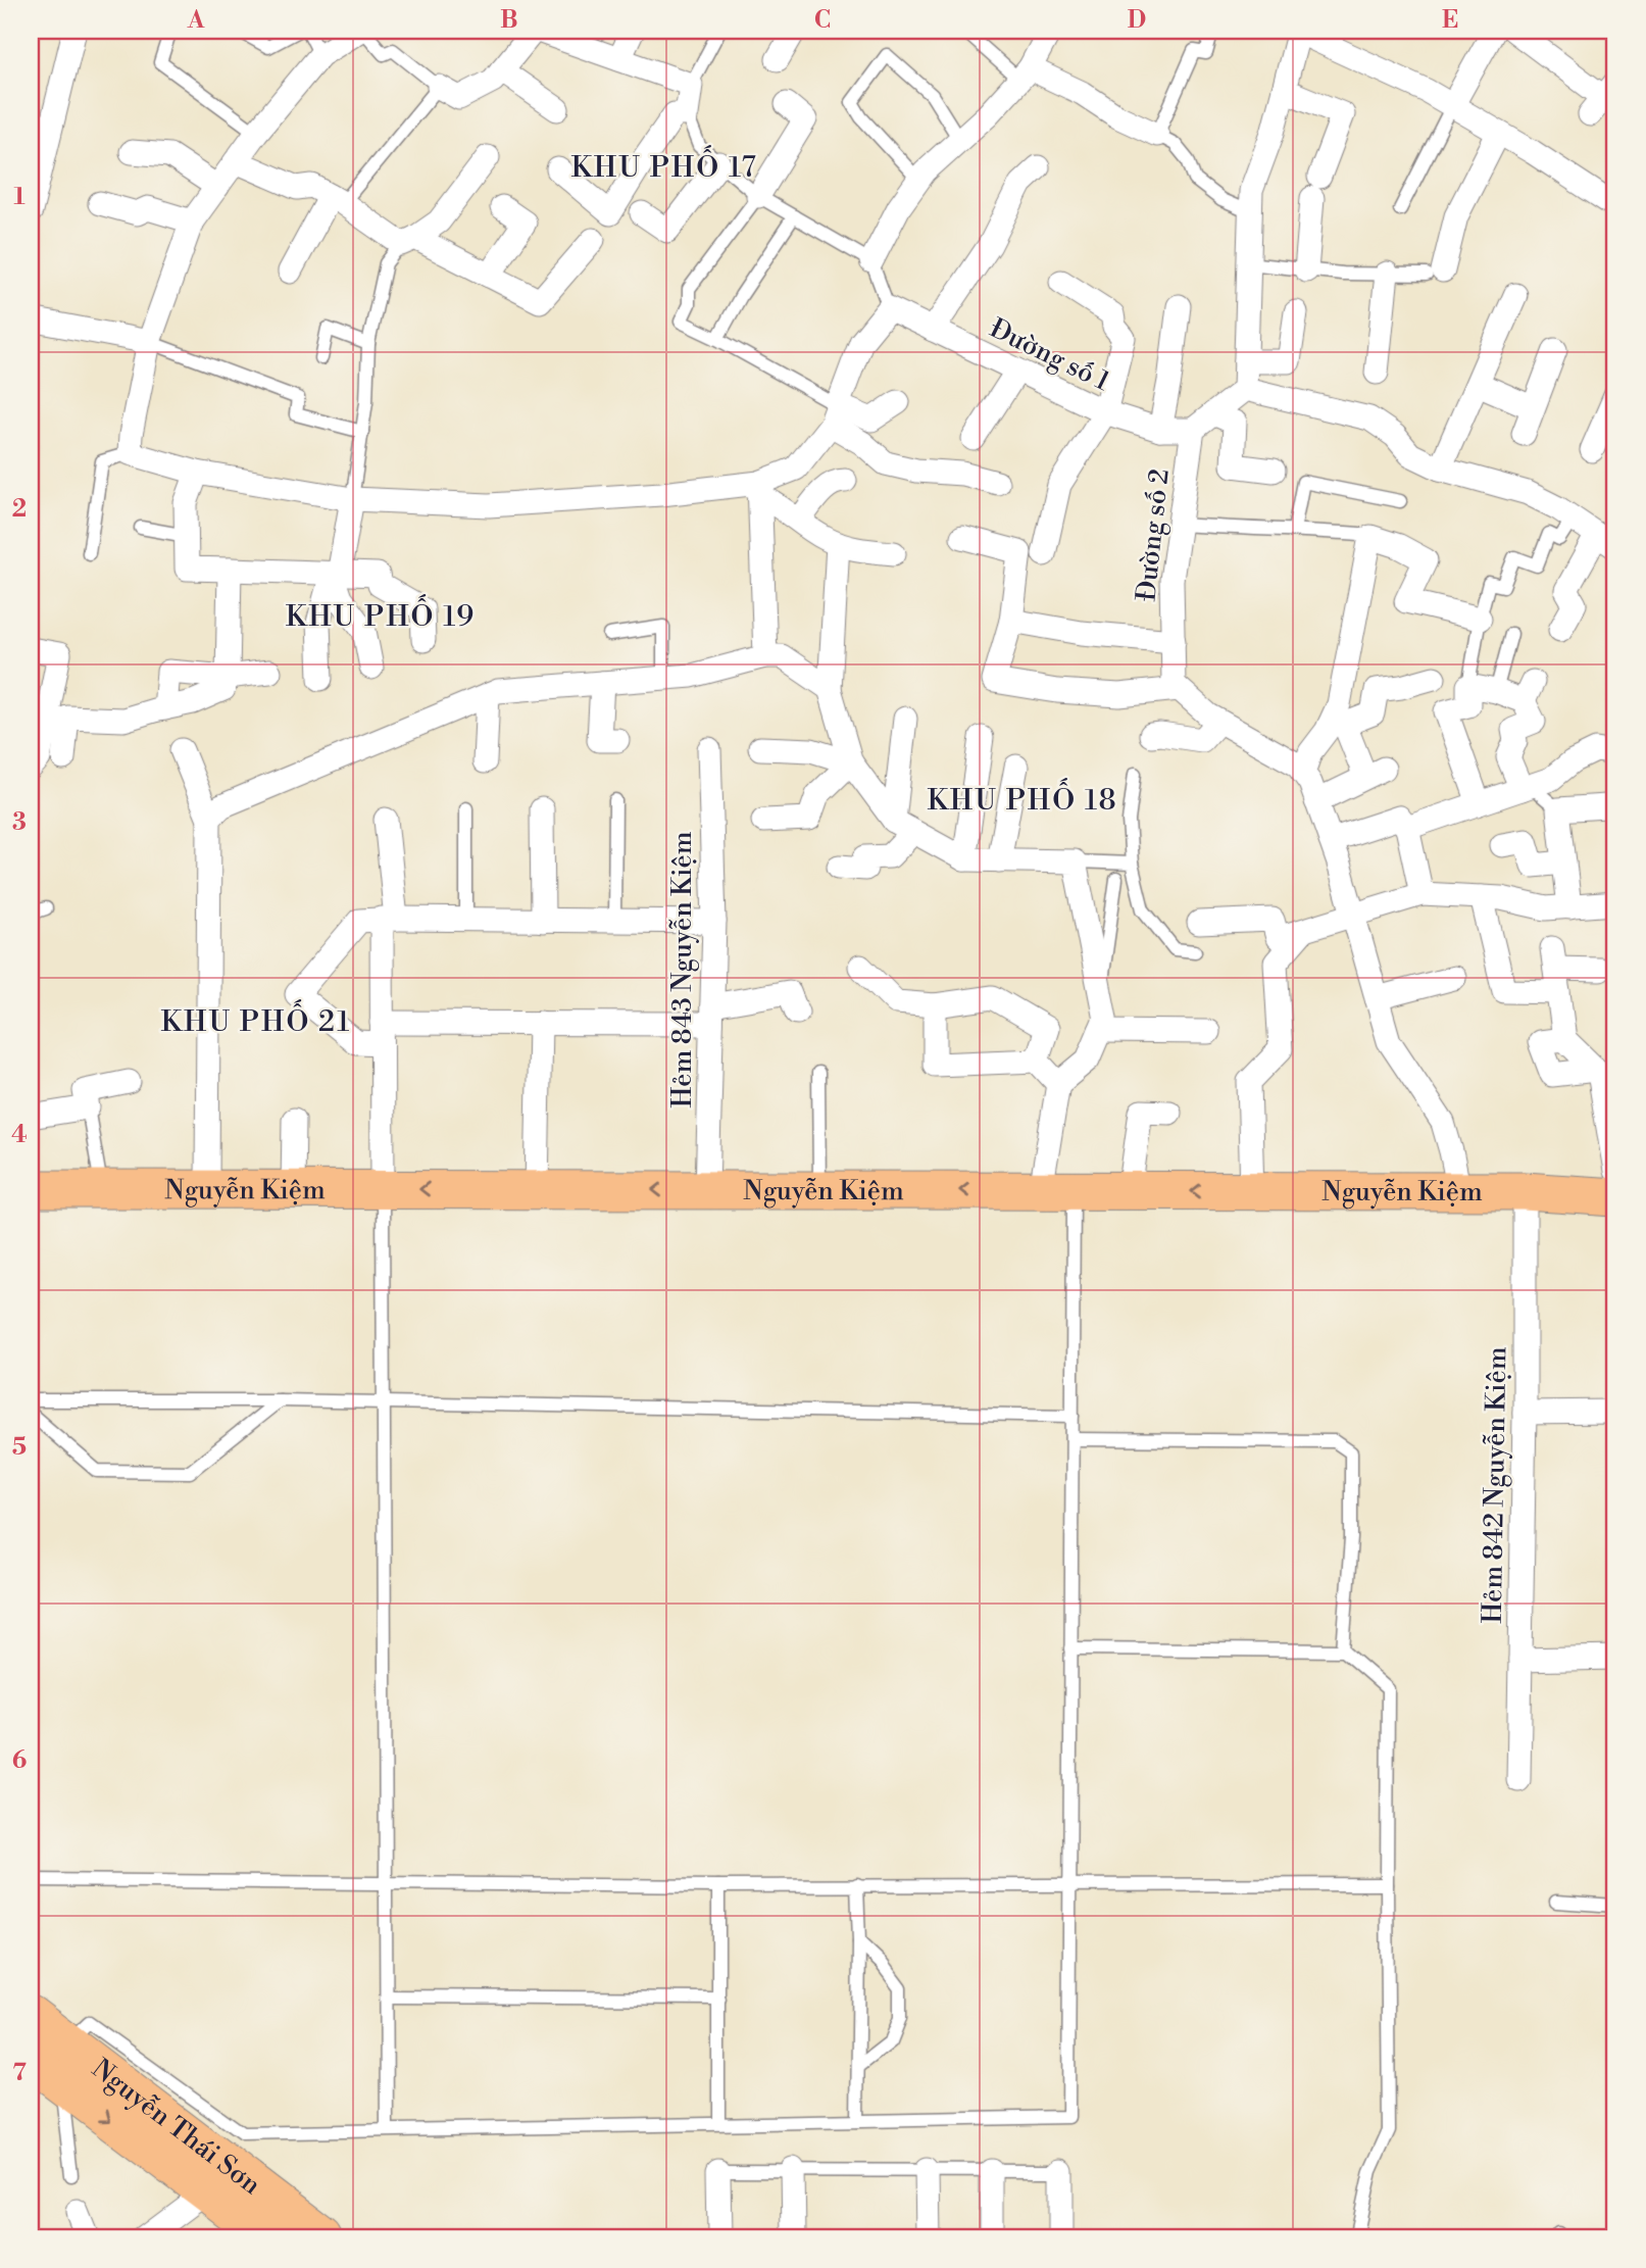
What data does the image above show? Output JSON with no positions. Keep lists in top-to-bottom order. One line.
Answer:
{"streets":{"main road":["Nguyễn Kiệm","Nguyễn Thái Sơn"],"street":["Đường số 1","Đường số 2","Hẻm 843 Nguyễn Kiệm","Hẻm 842 Nguyễn Kiệm"]},"crossings":[["Đường số 1","Đường số 2"],["Hẻm 843 Nguyễn Kiệm","Nguyễn Kiệm"],["Nguyễn Kiệm","Hẻm 842 Nguyễn Kiệm"]],"one_way":["Nguyễn Kiệm"],"districts":["KHU PHỐ 17","KHU PHỐ 19","KHU PHỐ 18","KHU PHỐ 21"],"grid":{"columns":["A","B","C","D","E"],"rows":["1","2","3","4","5","6","7"]}}
